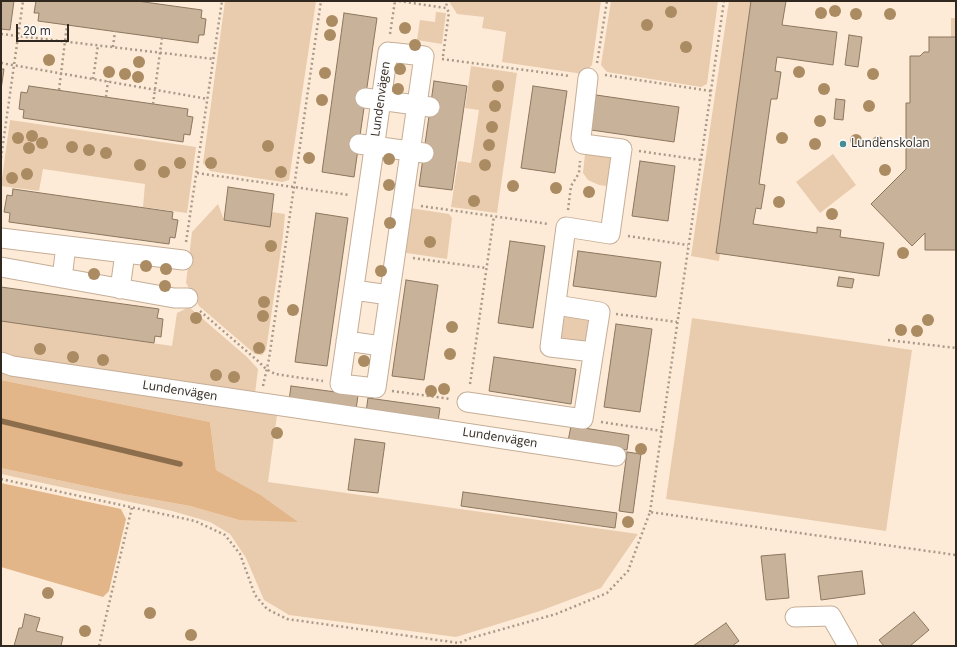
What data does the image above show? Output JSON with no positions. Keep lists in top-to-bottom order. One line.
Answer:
{"streets":{"street":["Lundenvägen"]},"places":["Lundenskolan"],"scale_bar":"20 m"}
